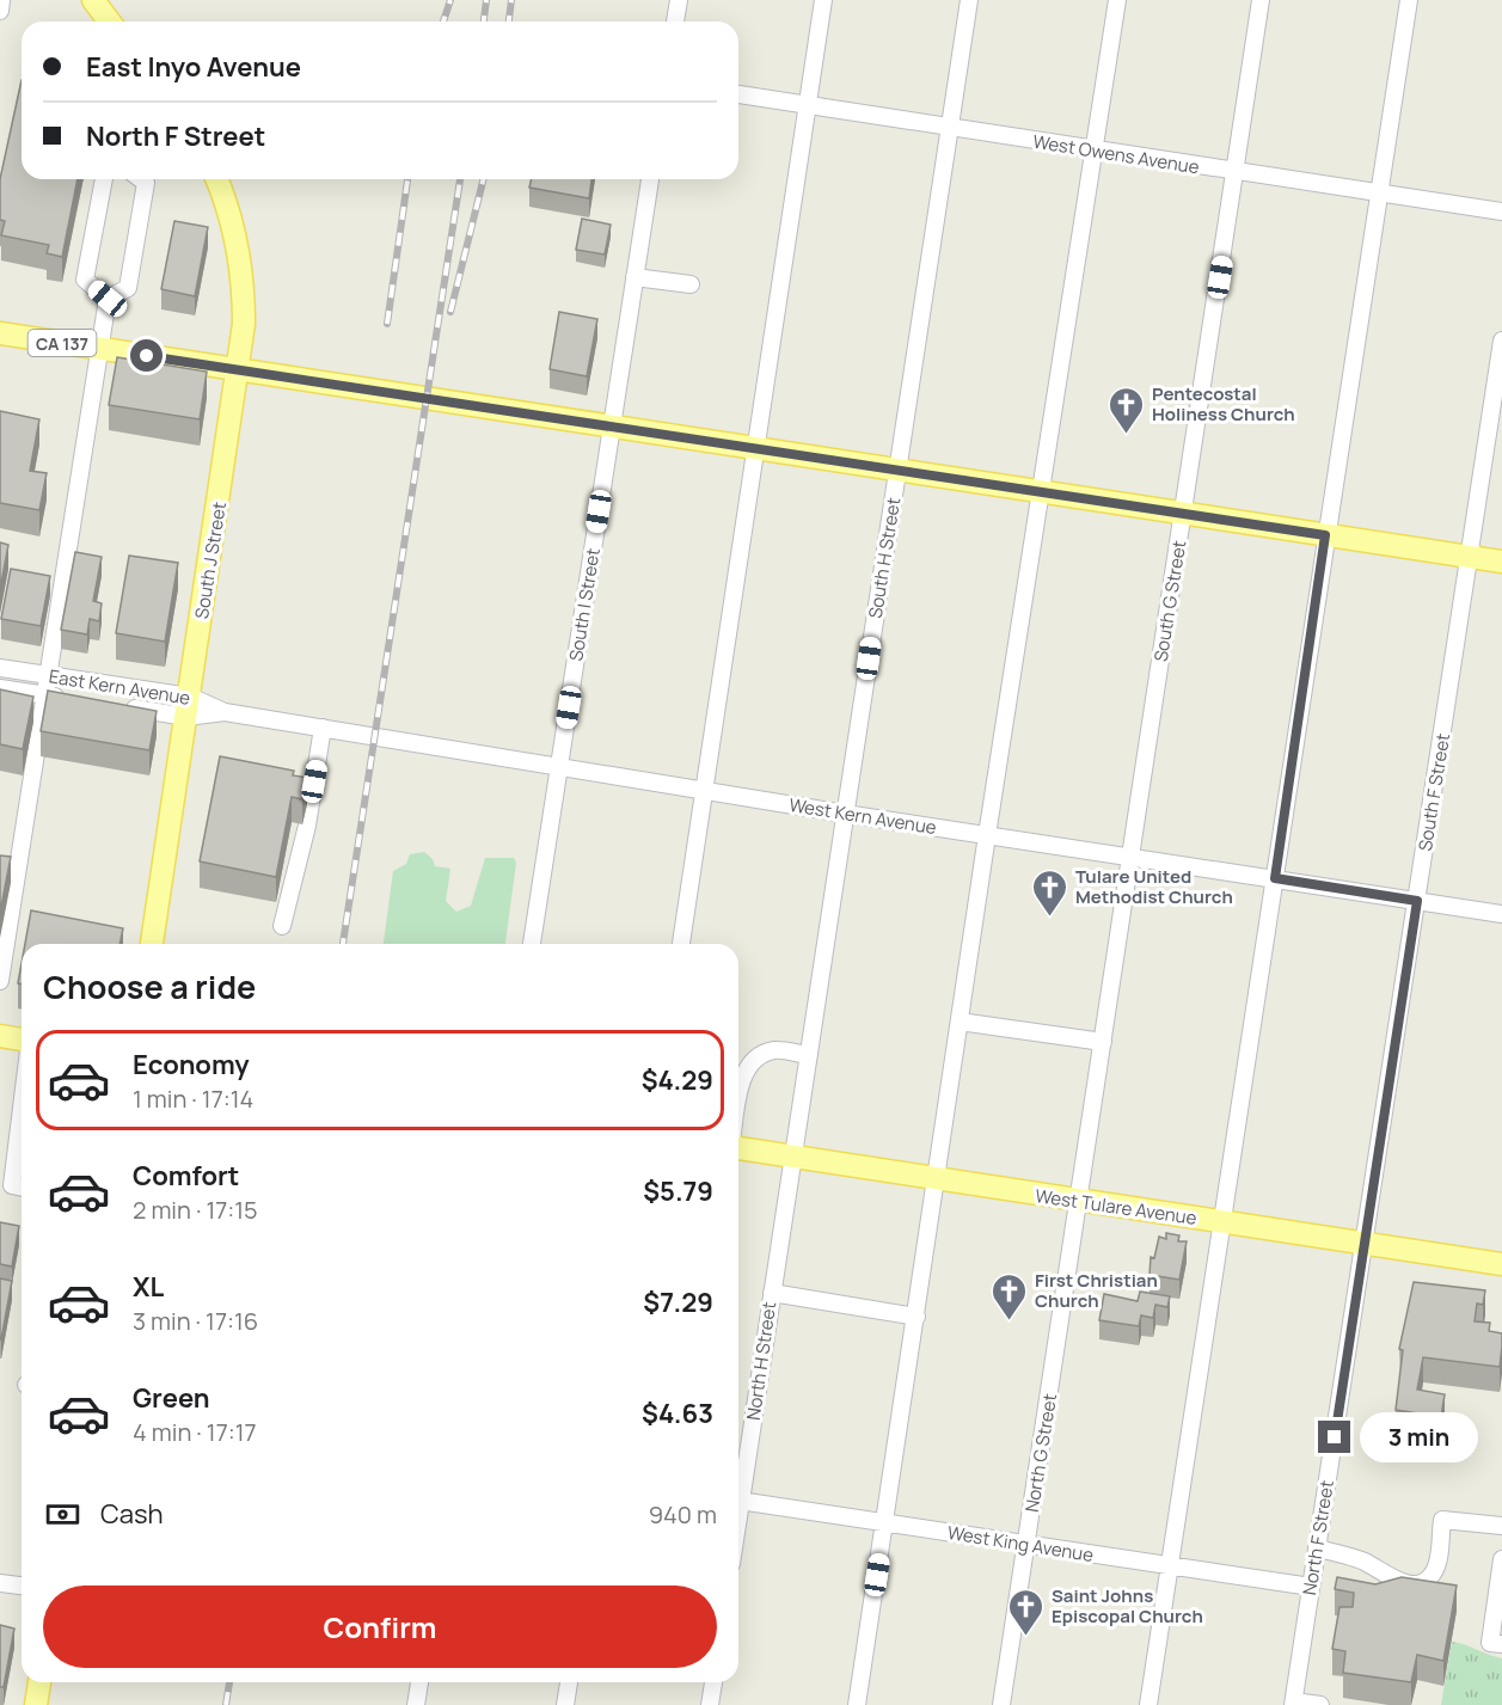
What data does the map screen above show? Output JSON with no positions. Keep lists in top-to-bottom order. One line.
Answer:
{"streets":{"main road":["CA 137","South J Street","West Tulare Avenue"],"street":["West Owens Avenue","South H Street","South G Street","South I Street","East Kern Avenue","South F Street","West Kern Avenue","North H Street","North G Street","North F Street","West King Avenue"]},"crossings":[["West Owens Avenue","South H Street"],["West Owens Avenue","South G Street"],["CA 137","South H Street"],["CA 137","South J Street"],["CA 137","South G Street"],["CA 137","South I Street"],["CA 137","South F Street"],["South H Street","West Kern Avenue"],["South H Street","West Tulare Avenue"],["South H Street","North H Street"],["South J Street","East Kern Avenue"],["South G Street","West Kern Avenue"],["South G Street","West Tulare Avenue"],["South G Street","North G Street"],["South I Street","West Kern Avenue"],["East Kern Avenue","West Kern Avenue"],["South F Street","West Kern Avenue"],["South F Street","West Tulare Avenue"],["South F Street","North F Street"],["West Tulare Avenue","North H Street"],["West Tulare Avenue","North G Street"],["West Tulare Avenue","North F Street"],["North G Street","West King Avenue"],["North F Street","West King Avenue"]],"places":{"church":["Pentecostal Holiness Church","Tulare United Methodist Church","First Christian Church","Saint Johns Episcopal Church"]},"page":{"banner":["East Inyo Avenue","North F Street"],"heading":"Choose a ride","list":[{"name":"Economy","note":"1 min · 17:14","value":"$4.29"},{"name":"Comfort","note":"2 min · 17:15","value":"$5.79"},{"name":"XL","note":"3 min · 17:16","value":"$7.29"},{"name":"Green","note":"4 min · 17:17","value":"$4.63"}],"bubble":"3 min","pay":["Cash","940 m"],"buttons":"Confirm"}}
